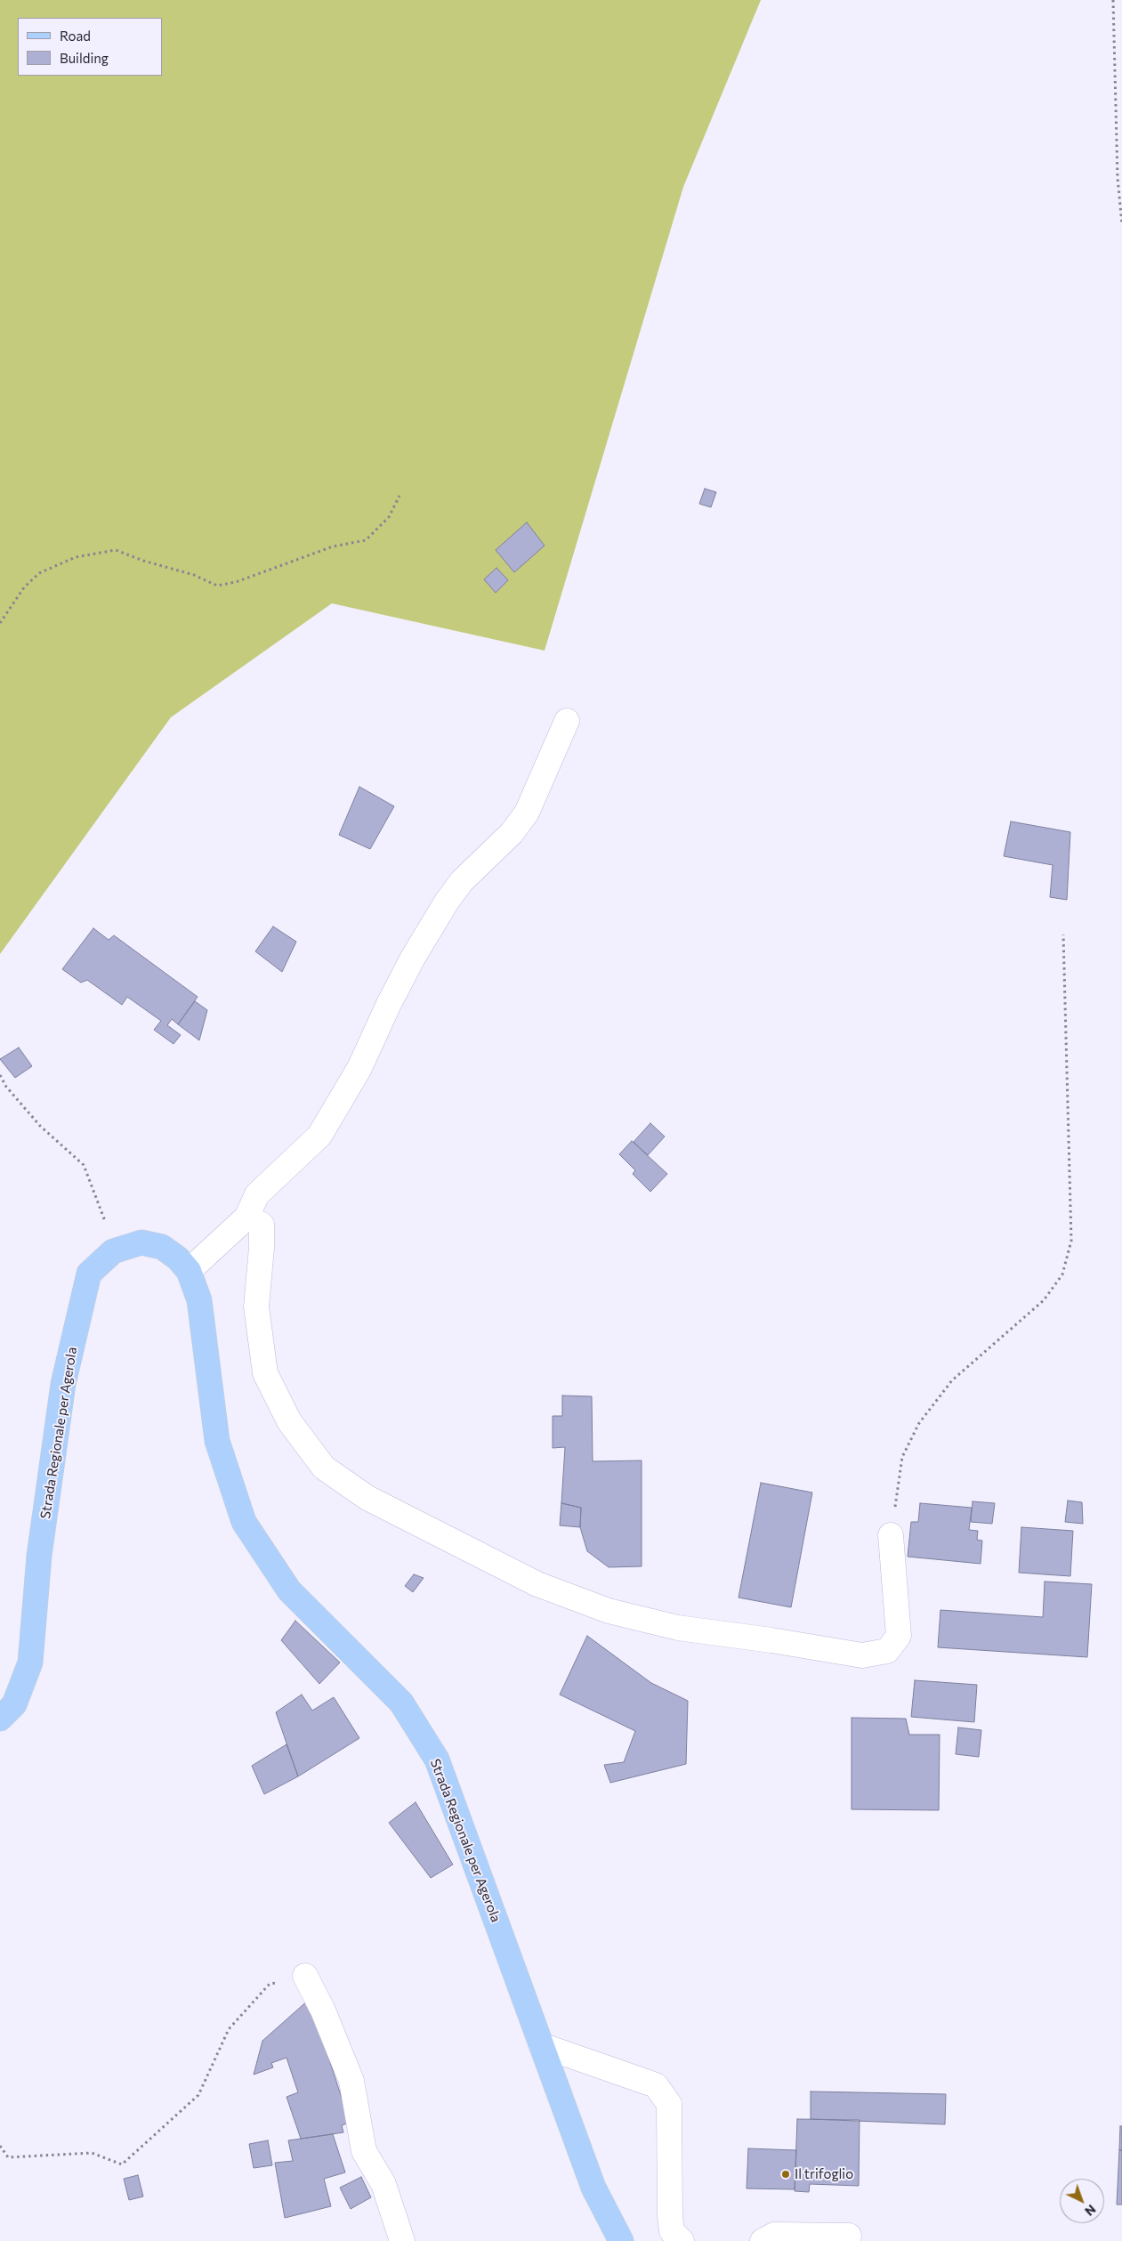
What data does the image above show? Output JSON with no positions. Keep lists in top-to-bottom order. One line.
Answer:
{"streets":{"main road":["Strada Regionale per Agerola"]},"places":["Il trifoglio"],"legend":["Road","Building"],"north":"bottom right"}
